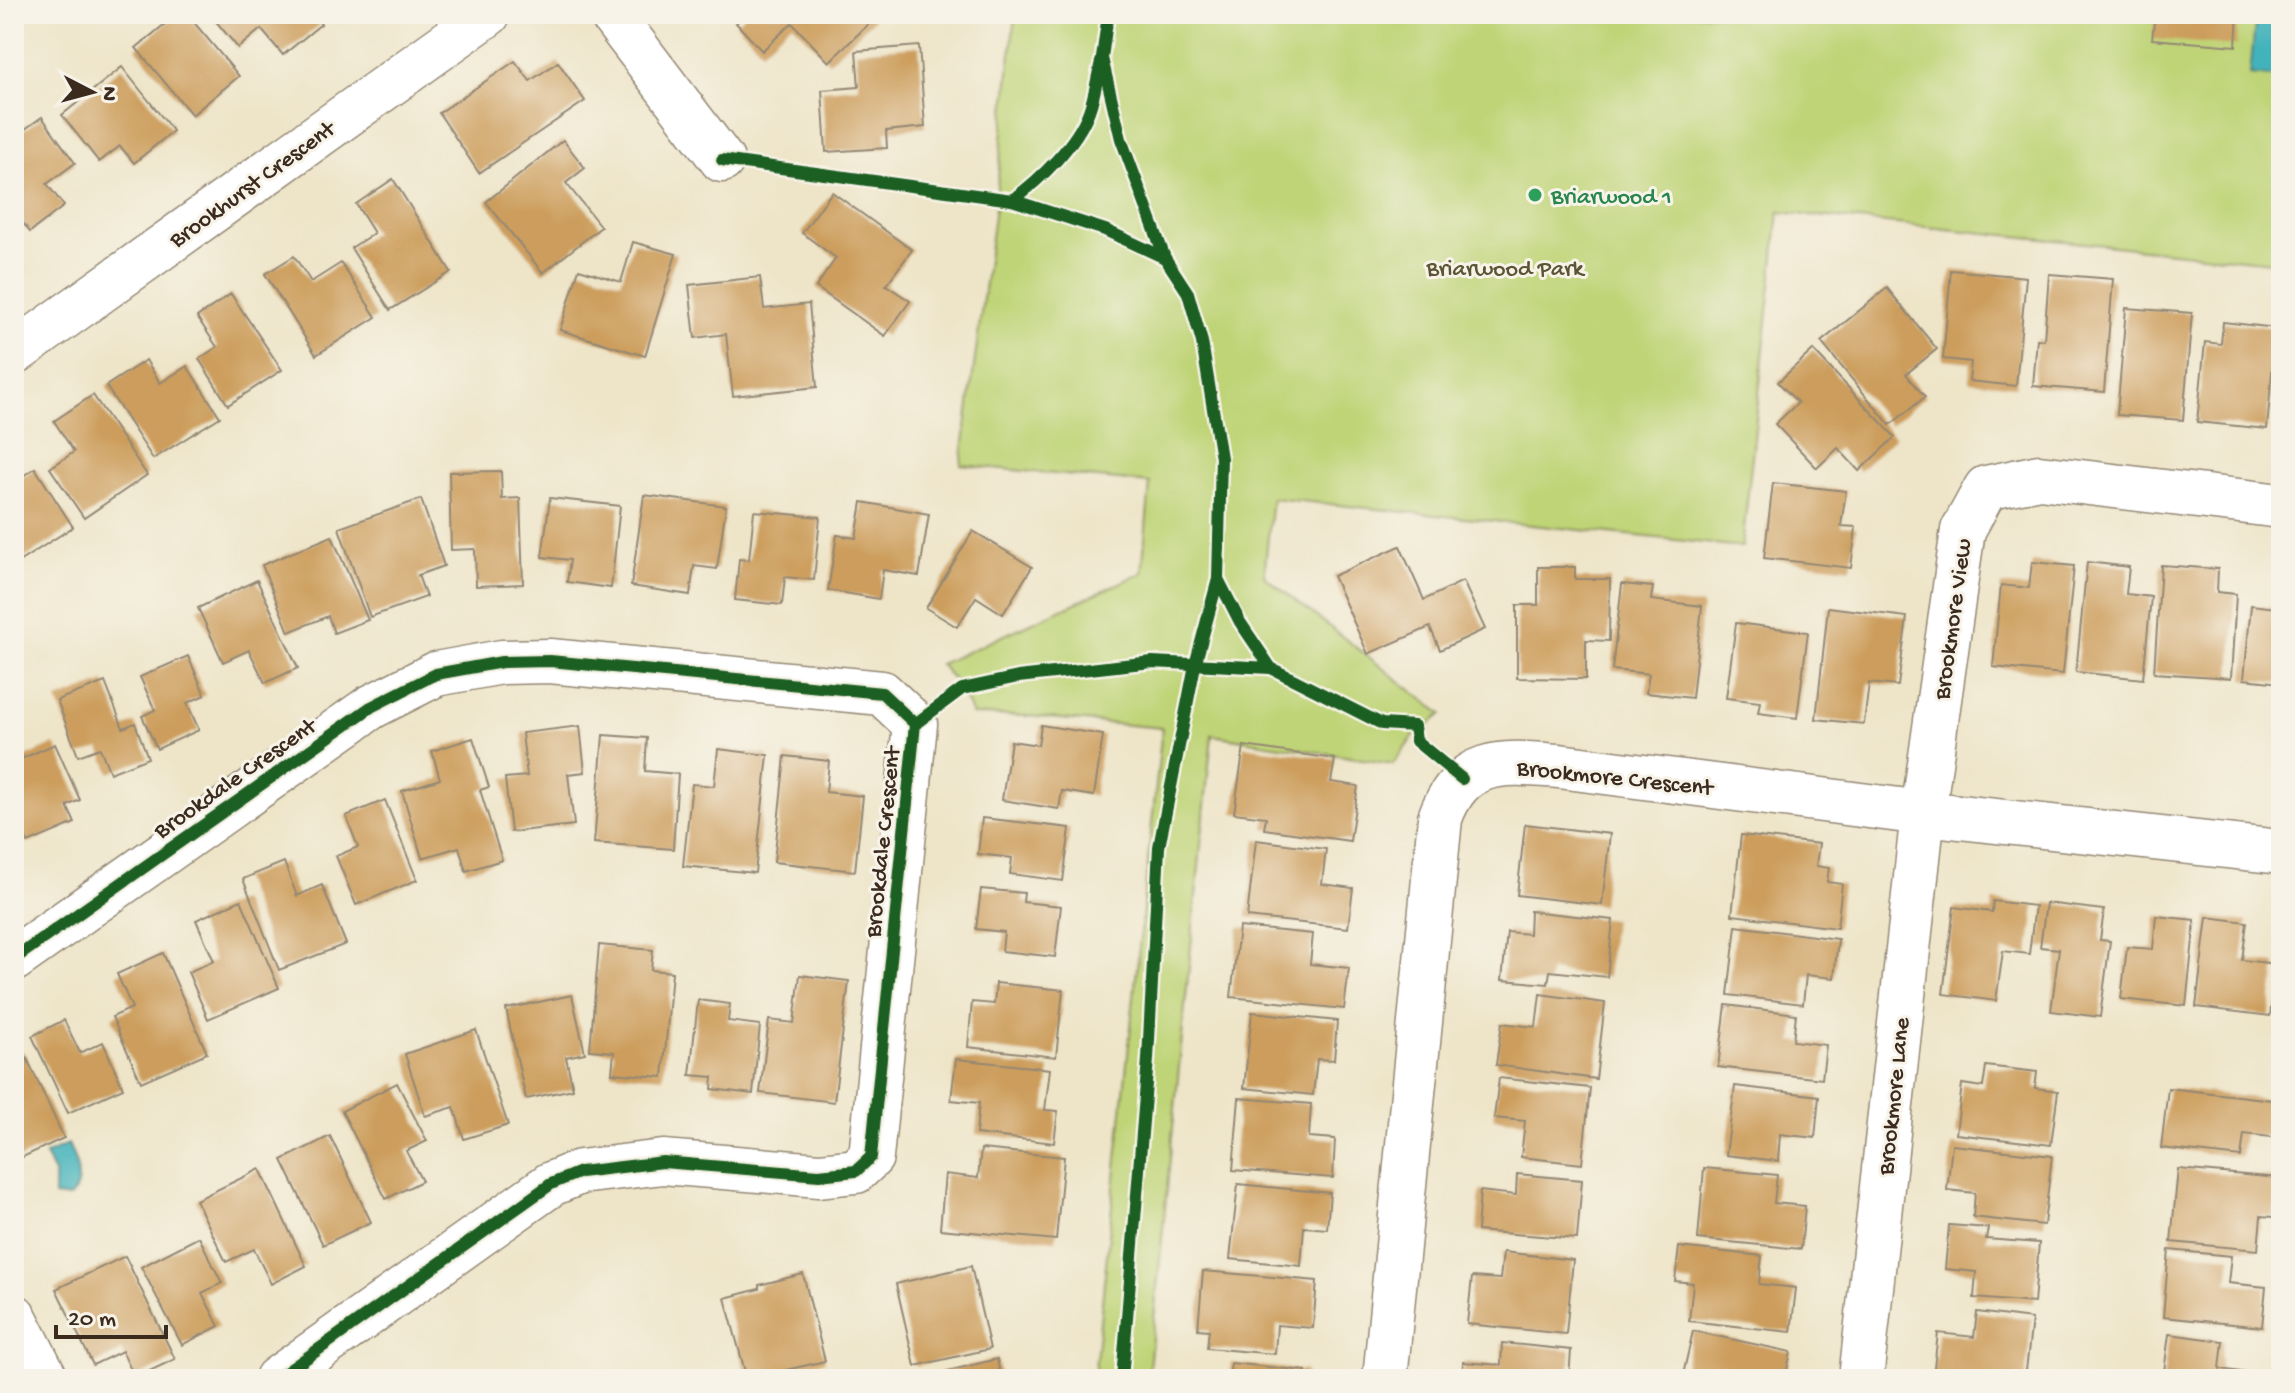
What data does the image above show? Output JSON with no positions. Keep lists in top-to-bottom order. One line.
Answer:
{"streets":{"street":["Brookhurst Crescent","Brookmore View","Brookmore Crescent","Brookdale Crescent","Brookmore Lane"]},"crossings":[["Brookmore View","Brookmore Crescent"],["Brookmore View","Brookmore Lane"],["Brookmore Crescent","Brookmore Lane"]],"parks":["Briarwood Park"],"places":["Briarwood 1"],"scale_bar":"20 m","north":"right"}
